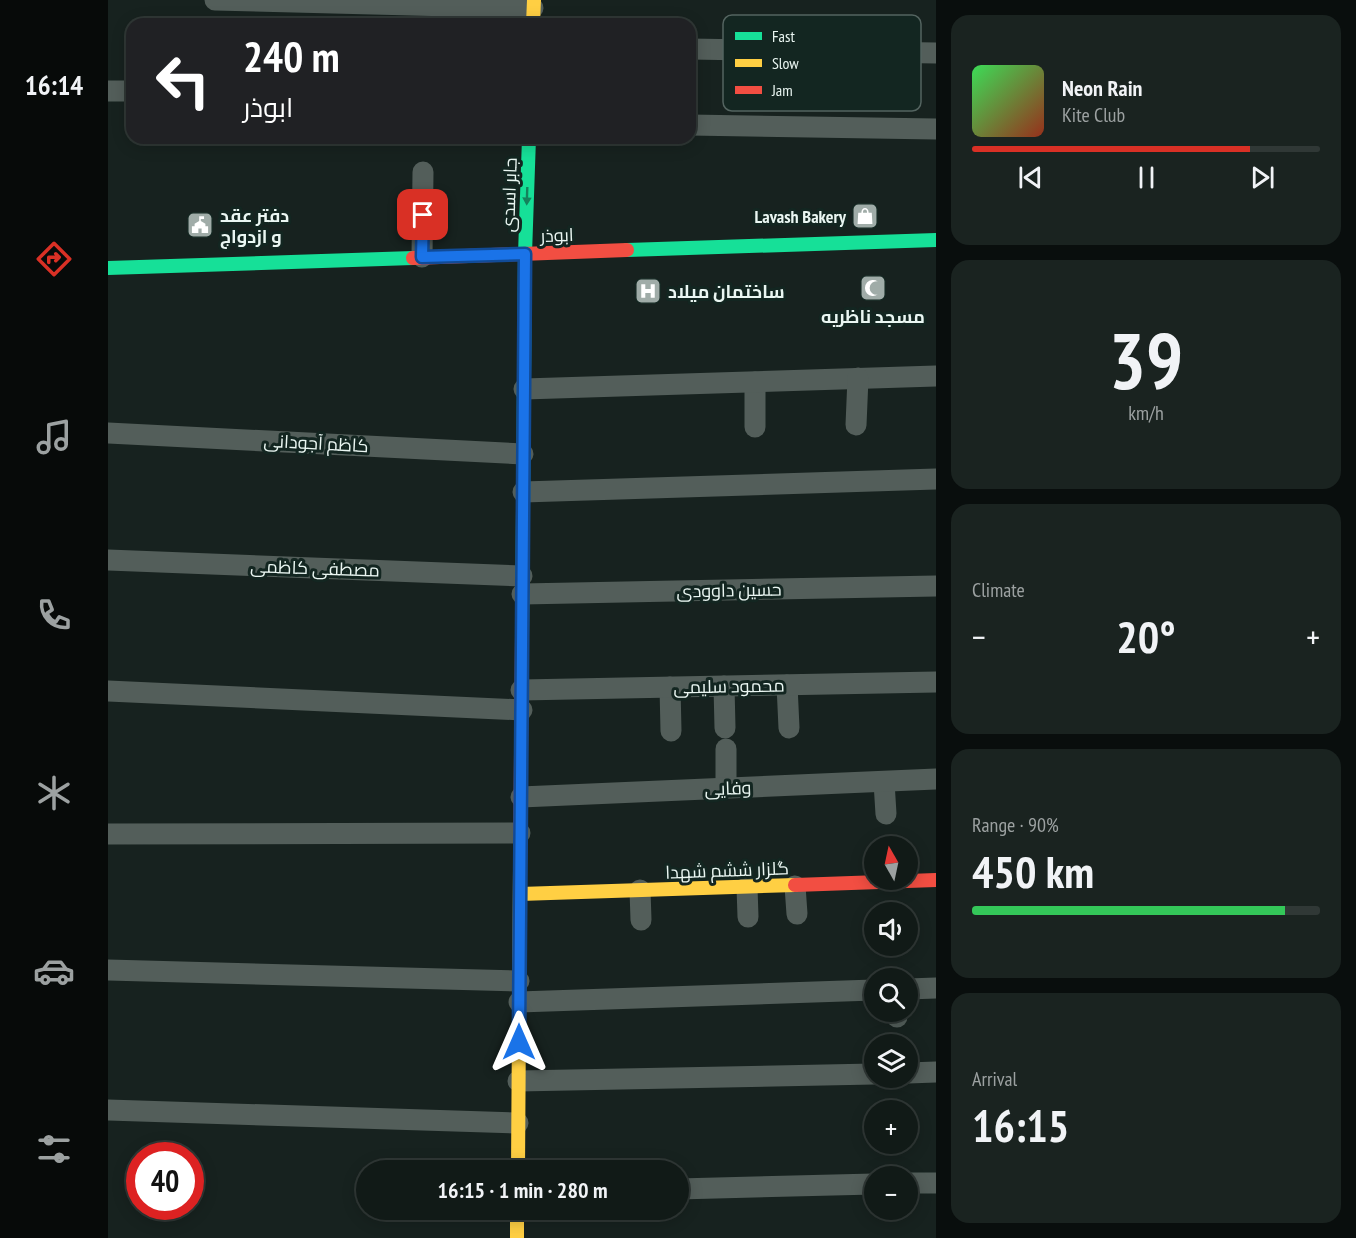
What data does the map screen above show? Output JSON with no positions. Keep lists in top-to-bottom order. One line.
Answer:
{"streets":{"street":["جابر اسدی","ابوذر","کاظم آجودانی","مصطفی کاظمی","حسین داوودی","محمود سلیمی","وفایی","گلزار ششم شهدا"]},"crossings":[["جابر اسدی","ابوذر"],["جابر اسدی","کاظم آجودانی"],["جابر اسدی","مصطفی کاظمی"],["جابر اسدی","حسین داوودی"],["جابر اسدی","محمود سلیمی"],["جابر اسدی","وفایی"],["جابر اسدی","گلزار ششم شهدا"],["مصطفی کاظمی","حسین داوودی"]],"places":{"shop":["Lavash Bakery"],"public building":["دفتر عقد و ازدواج"],"mosque":["مسجد ناظریه"],"hospital":["ساختمان میلاد"]},"legend":["Fast","Slow","Jam"],"north":"top","page":{"tabs":"16:14","turn":["240 m","ابوذر"],"song":["Neon Rain","Kite Club"],"tile":[["39","km/h"],"Climate",["Range · 90%","450 km"],["Arrival","16:15"]],"heat":["−","20°","+"],"map_buttons":["+","−"],"limit":"40","trip":"16:15 · 1 min · 280 m"}}
